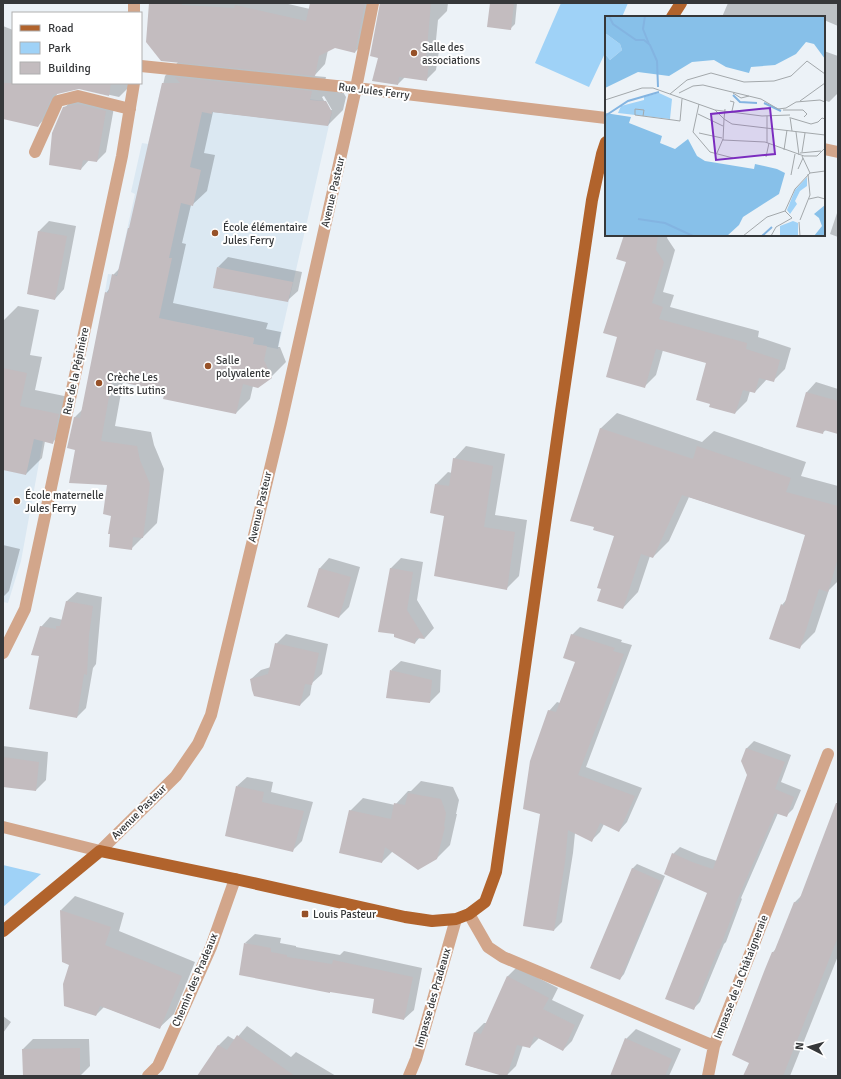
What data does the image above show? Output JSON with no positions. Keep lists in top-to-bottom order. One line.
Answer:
{"streets":{"main road":["Avenue Pasteur"],"street":["Rue Jules Ferry","Rue de la Pépinière","Impasse de la Châtaigneraie","Chemin des Pradeaux","Impasse des Pradeaux"]},"crossings":[["Rue Jules Ferry","Avenue Pasteur"]],"places":{"other":["Salle des associations","École élémentaire Jules Ferry","Salle polyvalente","Crèche Les Petits Lutins","École maternelle Jules Ferry"],"transit":["Louis Pasteur"]},"legend":["Road","Park","Building"],"north":"left"}
